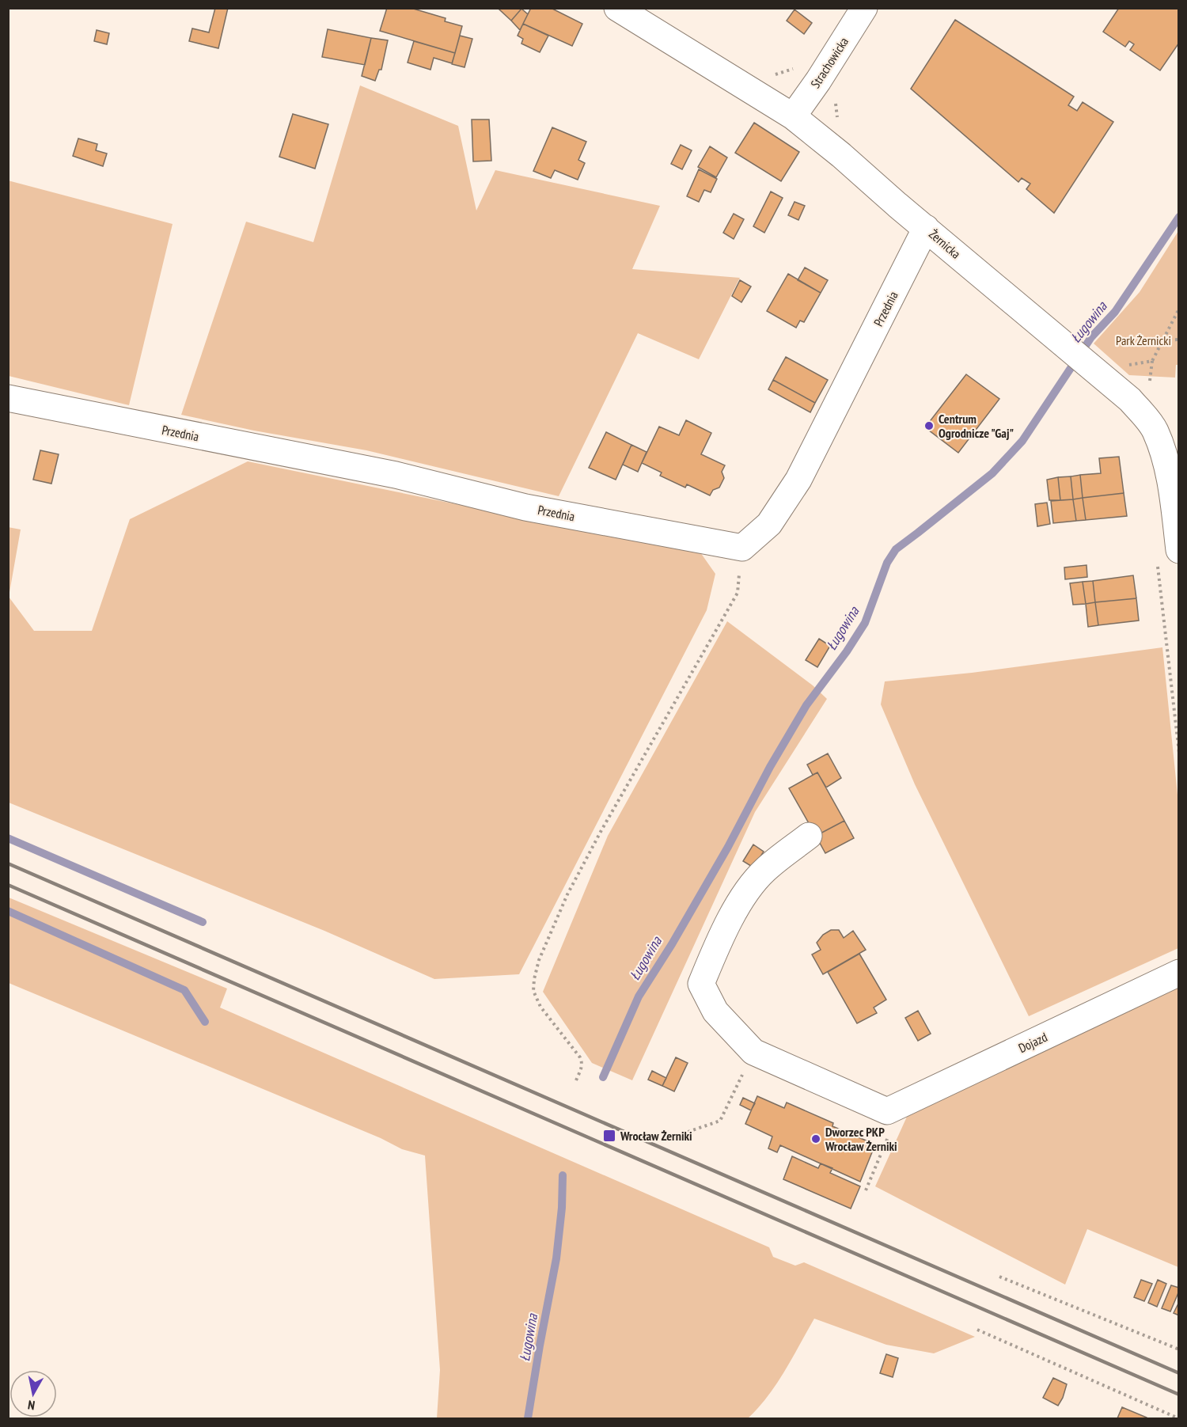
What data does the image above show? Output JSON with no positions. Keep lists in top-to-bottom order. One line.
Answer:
{"streets":{"street":["Strachowicka","Żernicka","Przednia","Dojazd"]},"crossings":[["Strachowicka","Żernicka"],["Żernicka","Przednia"]],"water":["Ługowina"],"parks":["Park Żernicki"],"places":{"other":["Centrum Ogrodnicze \"Gaj\"","Dworzec PKP Wrocław Żerniki"],"transit":["Wrocław Żerniki"]},"north":"bottom"}
